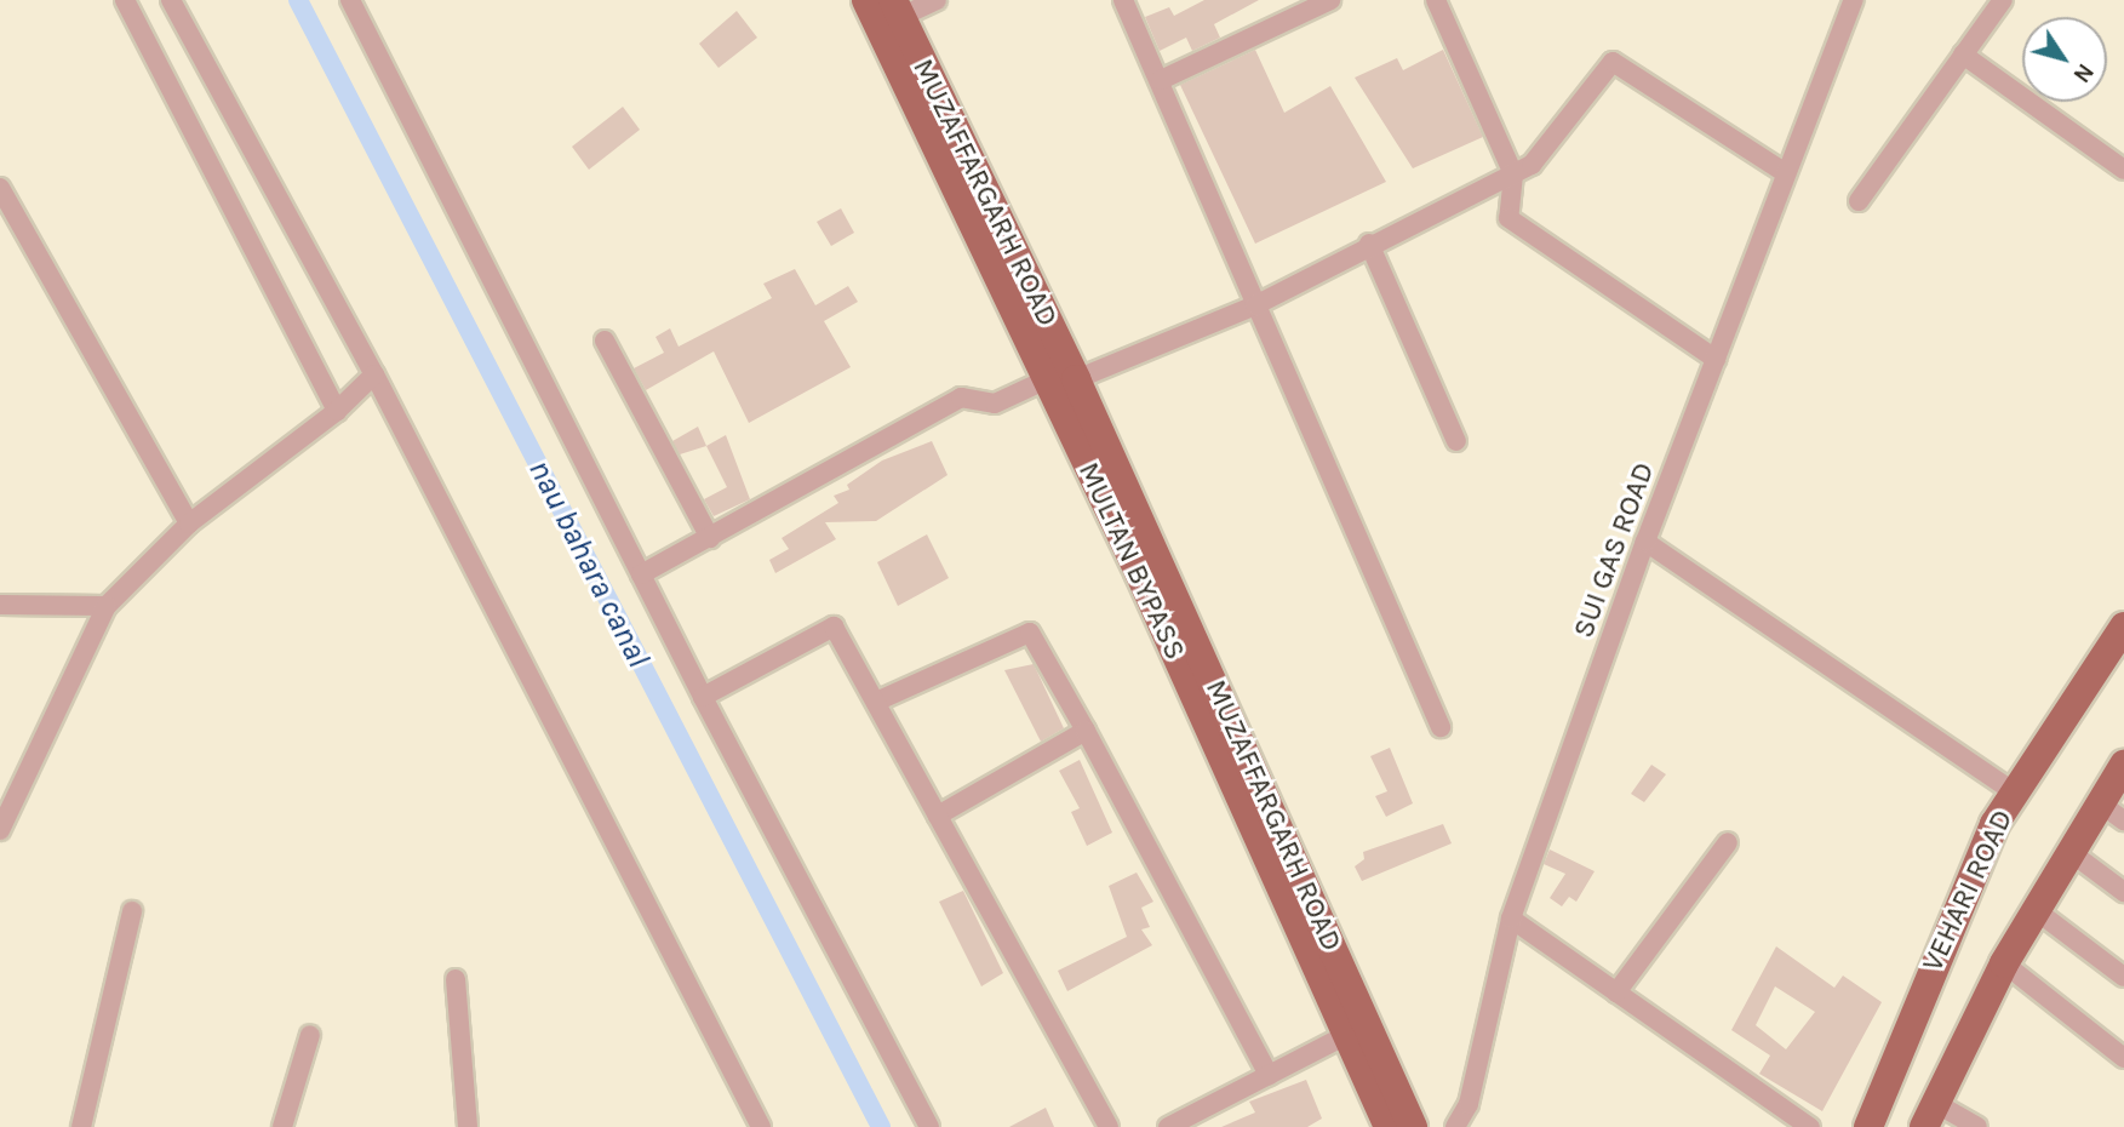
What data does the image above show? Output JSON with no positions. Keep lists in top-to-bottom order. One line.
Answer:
{"streets":{"main road":["MUZAFFARGARH ROAD","MULTAN BYPASS","VEHARI ROAD"],"street":["SUI GAS ROAD"]},"crossings":[["MUZAFFARGARH ROAD","MULTAN BYPASS"]],"water":["nau bahara canal"],"north":"bottom right"}
